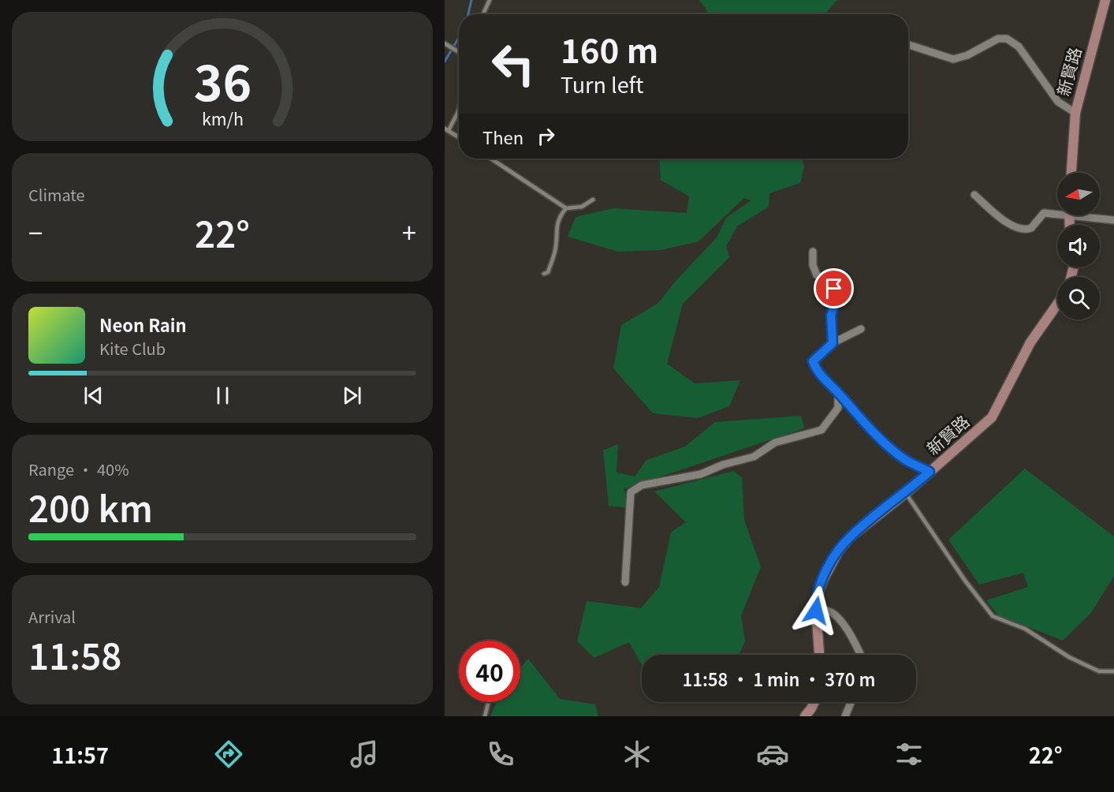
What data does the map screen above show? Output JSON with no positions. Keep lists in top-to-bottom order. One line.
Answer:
{"streets":{"street":["新賢路"]},"north":"left","page":{"turn":["160 m","Turn left"],"then":"Then","tile":["Climate",["Range · 40%","200 km"],["Arrival","11:58"]],"heat":["−","22°","+"],"song":["Neon Rain","Kite Club"],"limit":"40","trip":"11:58 · 1 min · 370 m","tabs":["11:57","22°"],"gauge":["36","km/h"]}}
